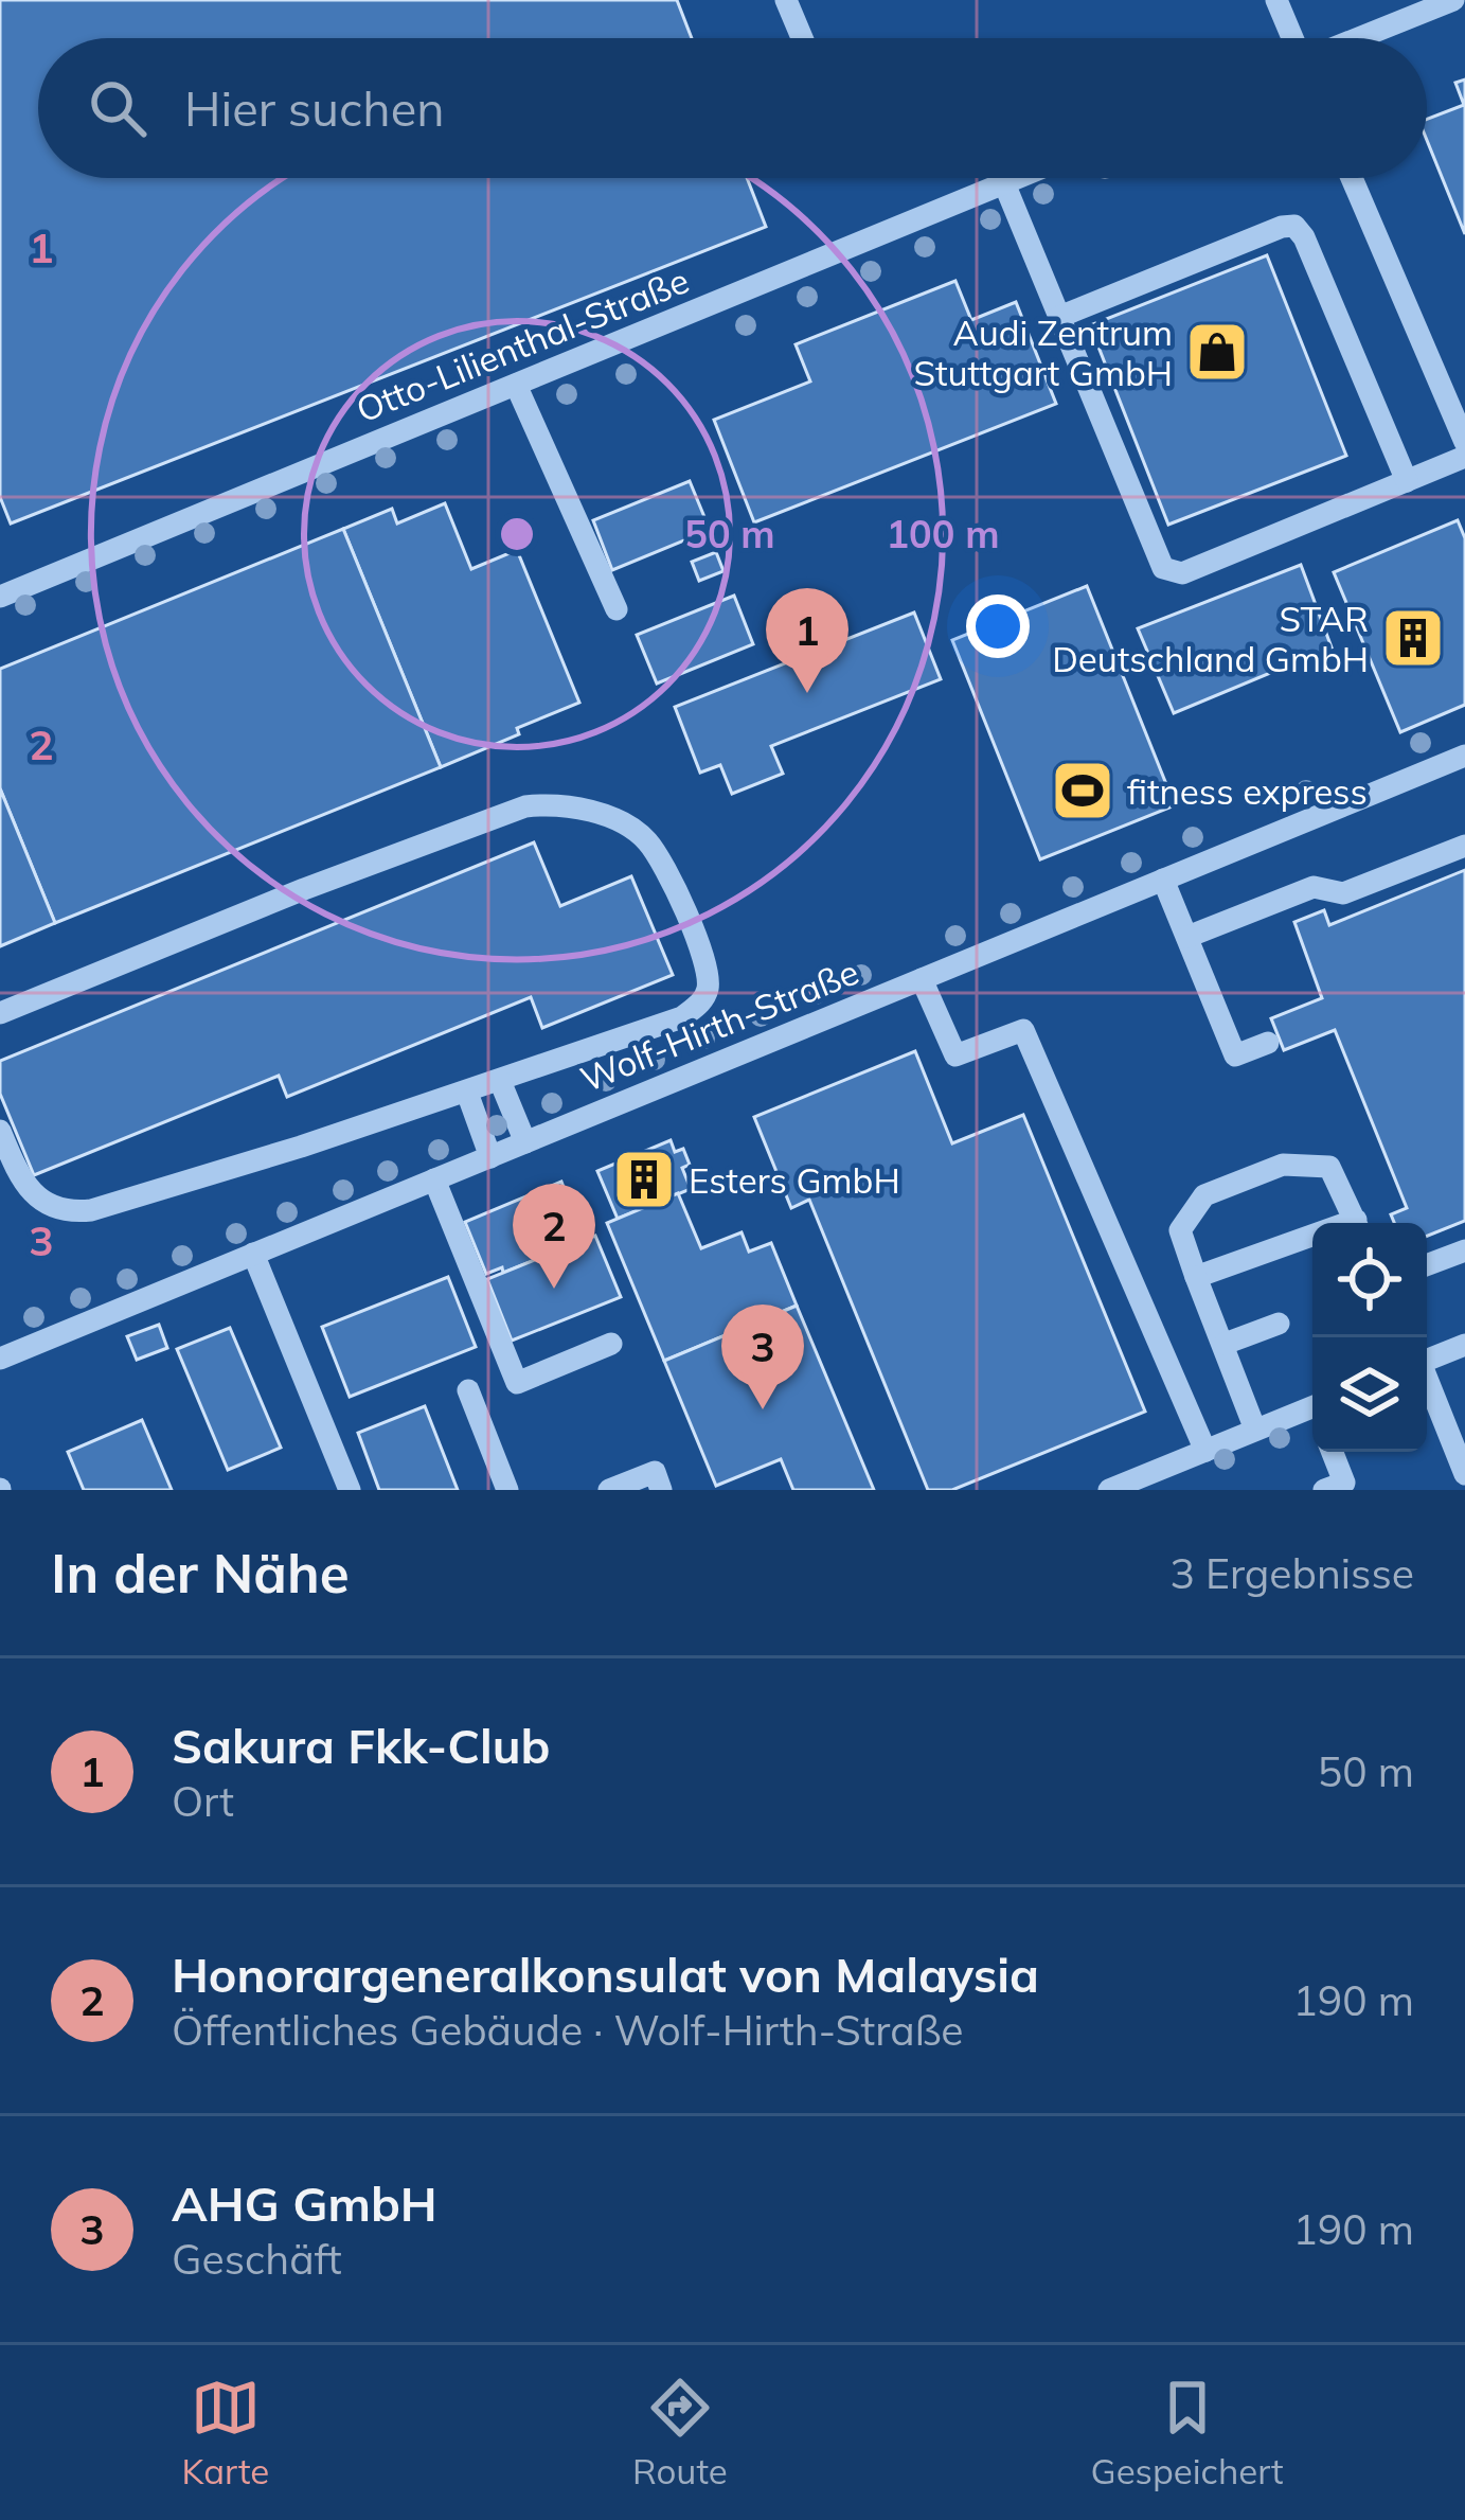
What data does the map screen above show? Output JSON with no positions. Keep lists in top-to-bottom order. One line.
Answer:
{"streets":{"street":["Otto-Lilienthal-Straße","Wolf-Hirth-Straße"]},"places":{"shop":["Audi Zentrum Stuttgart GmbH"],"building":["STAR Deutschland GmbH","Esters GmbH"],"sports":["fitness express"]},"page":{"search":"Hier suchen","pins":["1","2","3"],"heading":["In der Nähe","3 Ergebnisse"],"list":[{"mark":"1","name":"Sakura Fkk-Club","note":"Ort","value":"50 m"},{"mark":"2","name":"Honorargeneralkonsulat von Malaysia","note":"Öffentliches Gebäude · Wolf-Hirth-Straße","value":"190 m"},{"mark":"3","name":"AHG GmbH","note":"Geschäft","value":"190 m"}],"nav":["Karte","Route","Gespeichert"]},"grid":{"rows":["1","2","3"]},"rings":["50 m","100 m"]}
